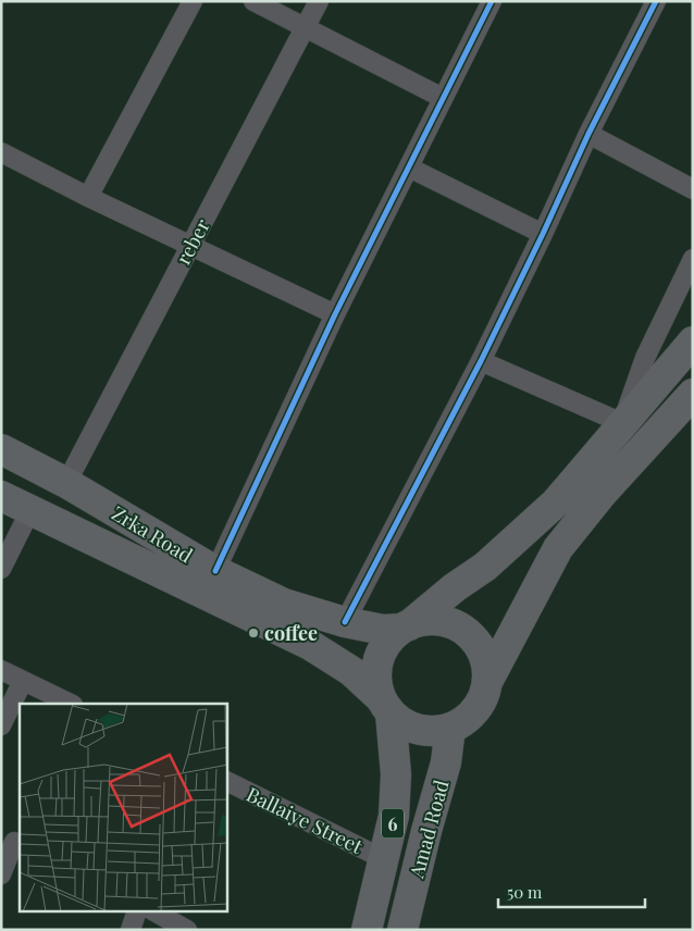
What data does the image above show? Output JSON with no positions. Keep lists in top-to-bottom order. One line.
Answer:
{"streets":{"main road":["Zrka Road","6","Amad Road"],"street":["reber","Ballaiye Street"]},"crossings":[["reber","Zrka Road"],["Zrka Road","Amad Road"],["Ballaiye Street","Amad Road"]],"places":["coffee"],"scale_bar":"50 m"}
